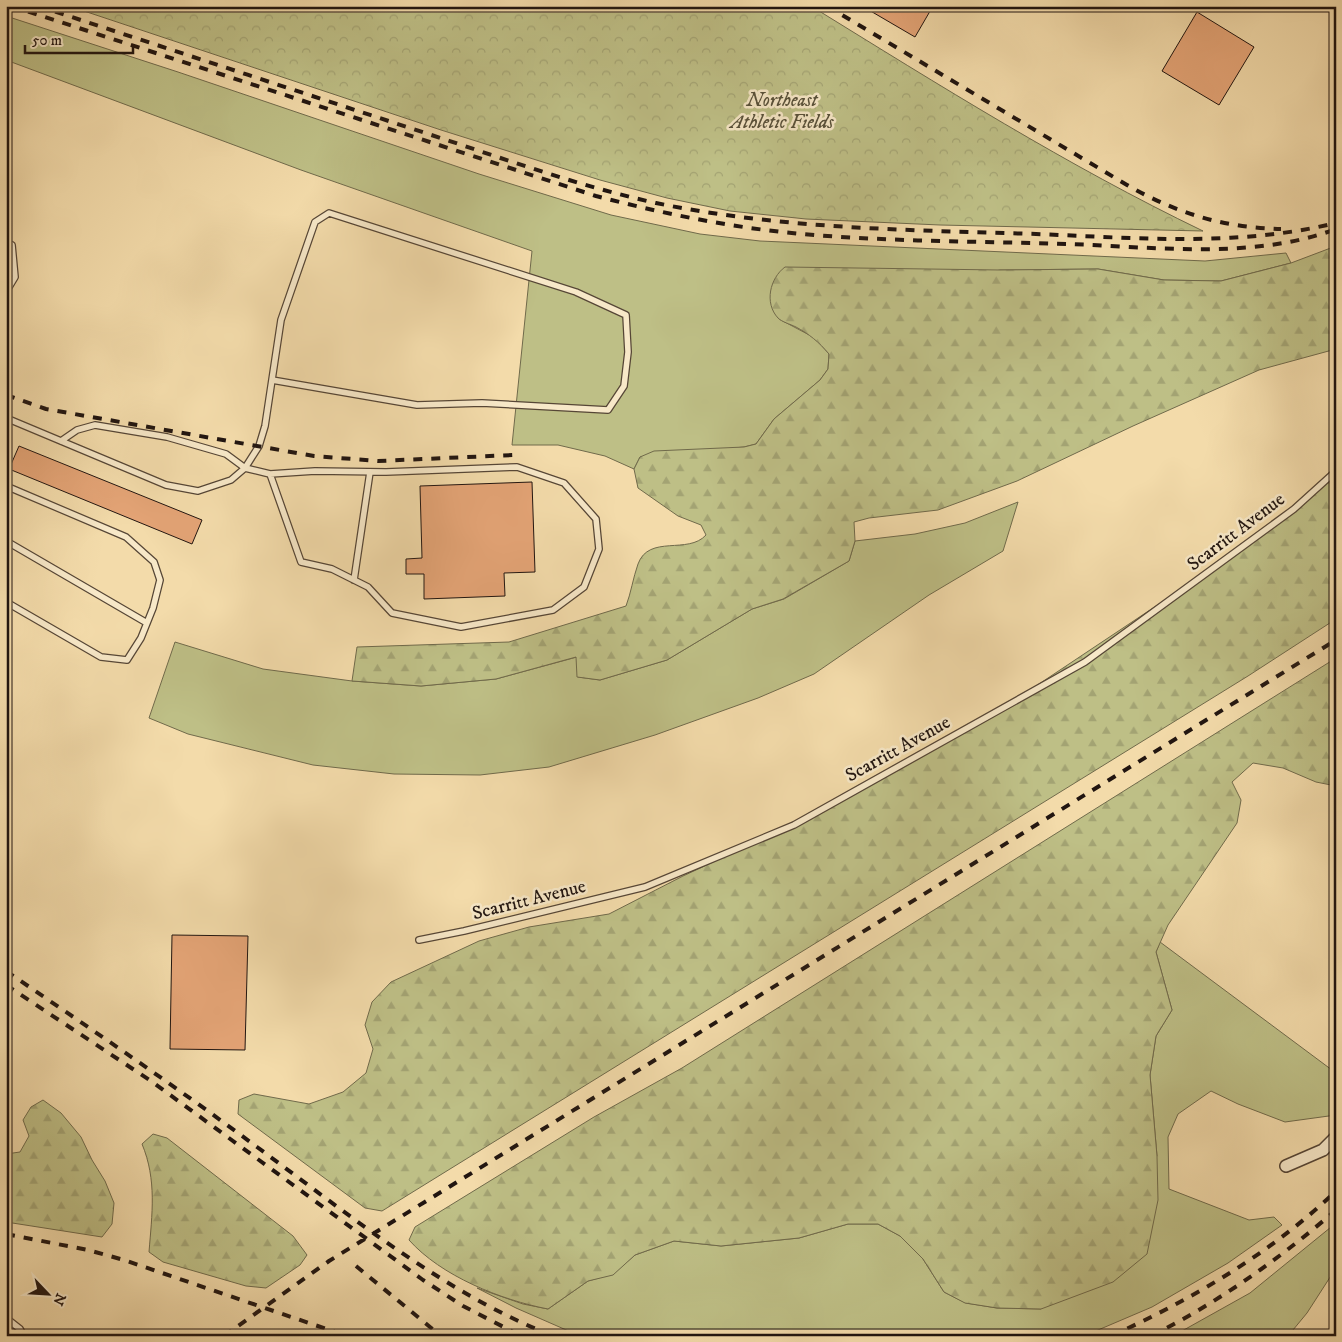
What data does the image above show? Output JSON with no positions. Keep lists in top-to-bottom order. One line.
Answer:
{"streets":{"lane":["Scarritt Avenue"]},"parks":["Northeast Athletic Fields"],"scale_bar":"50 m","north":"bottom right"}
